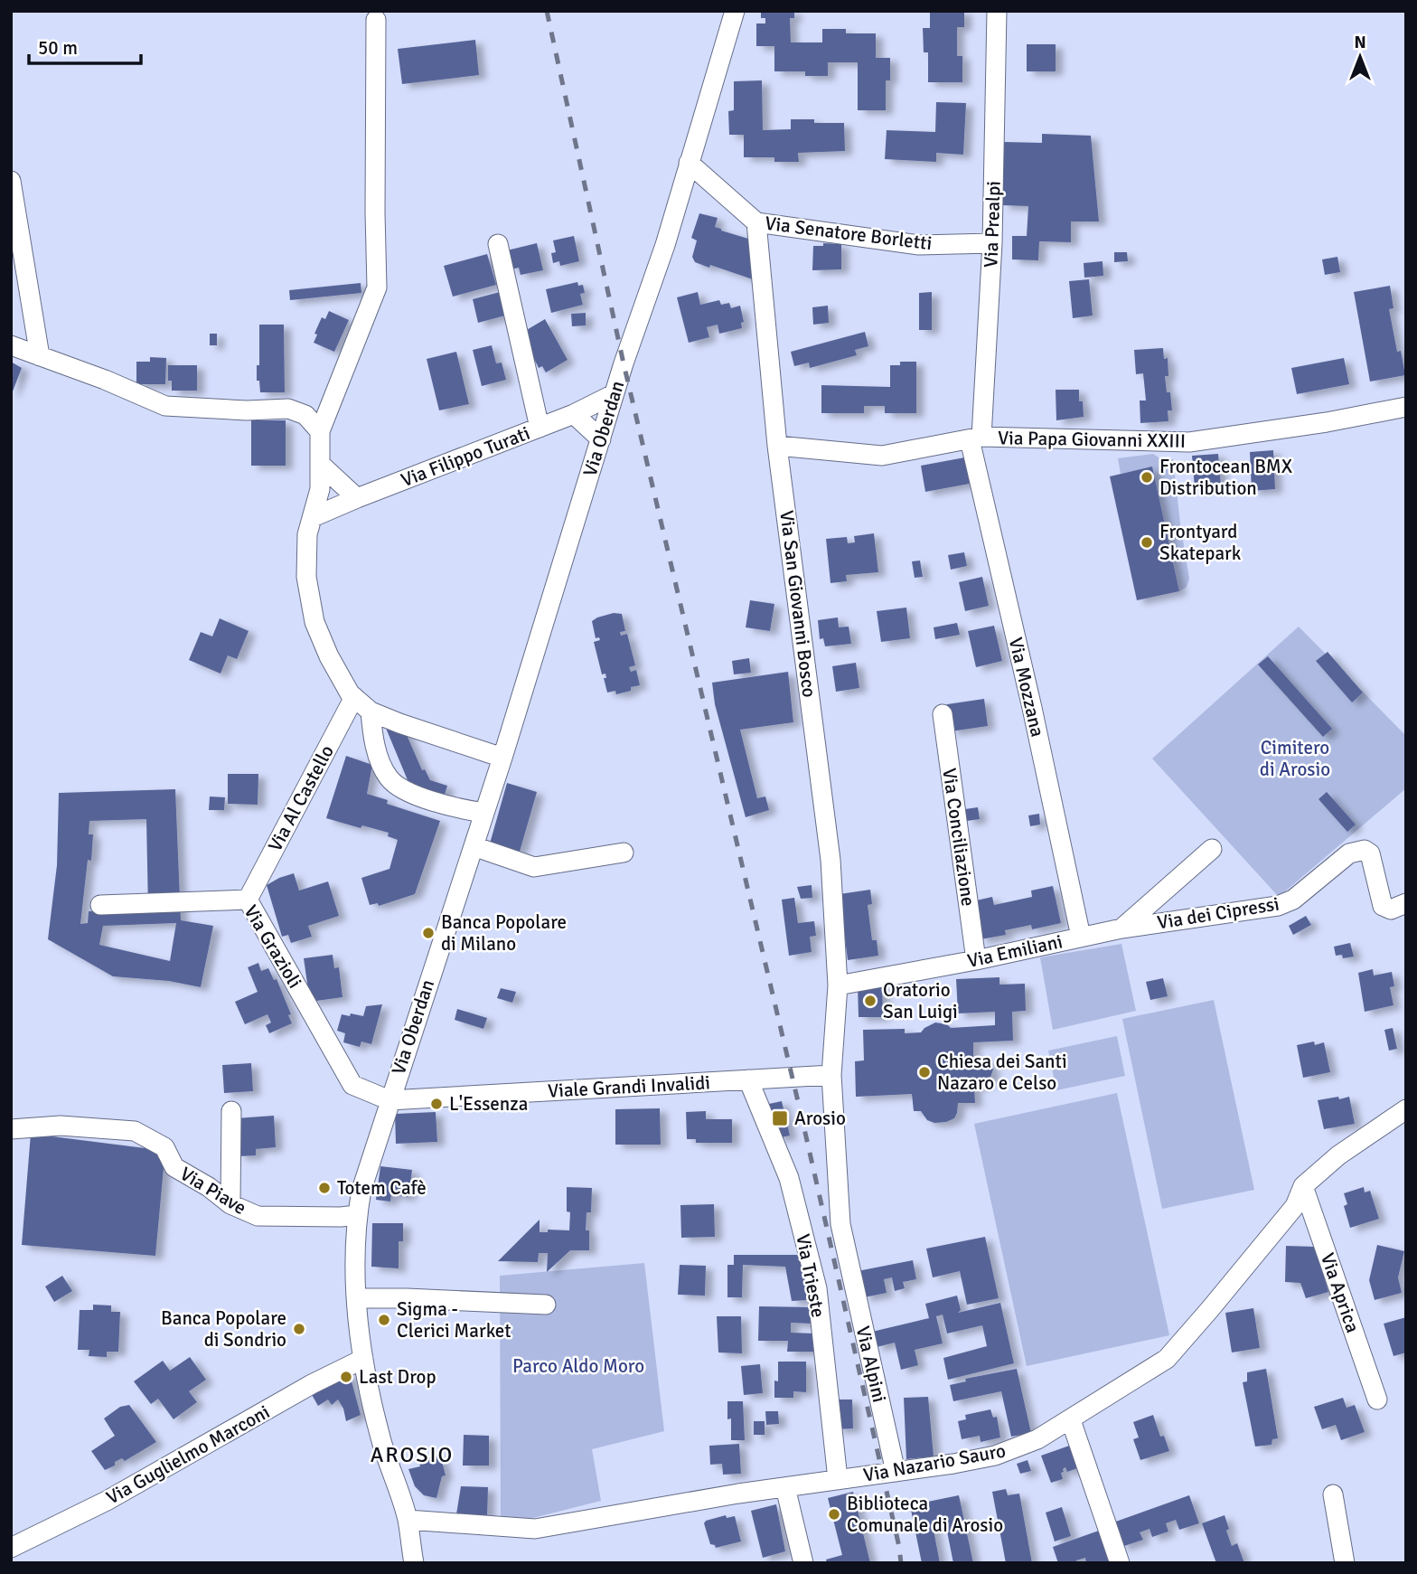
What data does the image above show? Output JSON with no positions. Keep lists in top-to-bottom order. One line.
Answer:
{"streets":{"street":["Via Prealpi","Via Senatore Borletti","Via Oberdan","Via Papa Giovanni XXIII","Via Filippo Turati","Via San Giovanni Bosco","Via Mozzana","Via Al Castello","Via Conciliazione","Via dei Cipressi","Via Grazioli","Via Emiliani","Viale Grandi Invalidi","Via Piave","Via Trieste","Via Aprica","Via Alpini","Via Guglielmo Marconi","Via Nazario Sauro"]},"crossings":[["Via Prealpi","Via Senatore Borletti"],["Via Prealpi","Via Papa Giovanni XXIII"],["Via Prealpi","Via Mozzana"],["Via Senatore Borletti","Via Oberdan"],["Via Senatore Borletti","Via San Giovanni Bosco"],["Via Oberdan","Via Filippo Turati"],["Via Oberdan","Via Grazioli"],["Via Oberdan","Viale Grandi Invalidi"],["Via Oberdan","Via Piave"],["Via Oberdan","Via Guglielmo Marconi"],["Via Oberdan","Via Nazario Sauro"],["Via Papa Giovanni XXIII","Via San Giovanni Bosco"],["Via Papa Giovanni XXIII","Via Mozzana"],["Via San Giovanni Bosco","Via Emiliani"],["Via San Giovanni Bosco","Viale Grandi Invalidi"],["Via San Giovanni Bosco","Via Alpini"],["Via Mozzana","Via dei Cipressi"],["Via Mozzana","Via Emiliani"],["Via Al Castello","Via Grazioli"],["Via Conciliazione","Via Emiliani"],["Via dei Cipressi","Via Emiliani"],["Via Grazioli","Viale Grandi Invalidi"],["Viale Grandi Invalidi","Via Trieste"],["Viale Grandi Invalidi","Via Alpini"],["Via Trieste","Via Nazario Sauro"],["Via Aprica","Via Nazario Sauro"],["Via Alpini","Via Nazario Sauro"]],"districts":["AROSIO"],"parks":["Cimitero di Arosio","Parco Aldo Moro"],"places":{"other":["Frontocean BMX Distribution","Frontyard Skatepark","Banca Popolare di Milano","Oratorio San Luigi","Chiesa dei Santi Nazaro e Celso","L'Essenza","Totem Cafè","Sigma - Clerici Market","Banca Popolare di Sondrio","Last Drop","Biblioteca Comunale di Arosio"],"transit":["Arosio"]},"scale_bar":"50 m","north":"top"}
